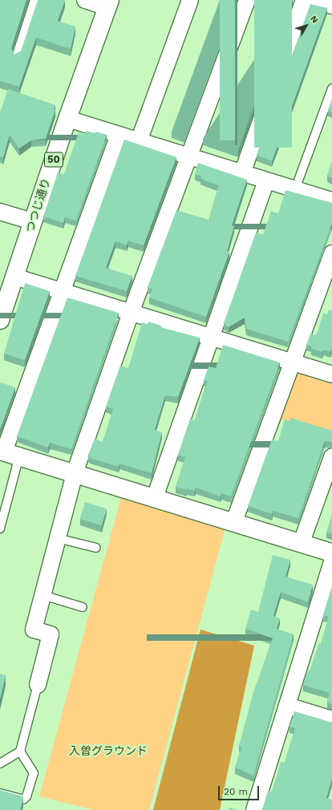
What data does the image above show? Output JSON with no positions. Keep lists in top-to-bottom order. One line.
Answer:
{"streets":{"main road":["50","つつじ通り"]},"parks":["入曽グラウンド"],"scale_bar":"20 m","north":"top right"}
